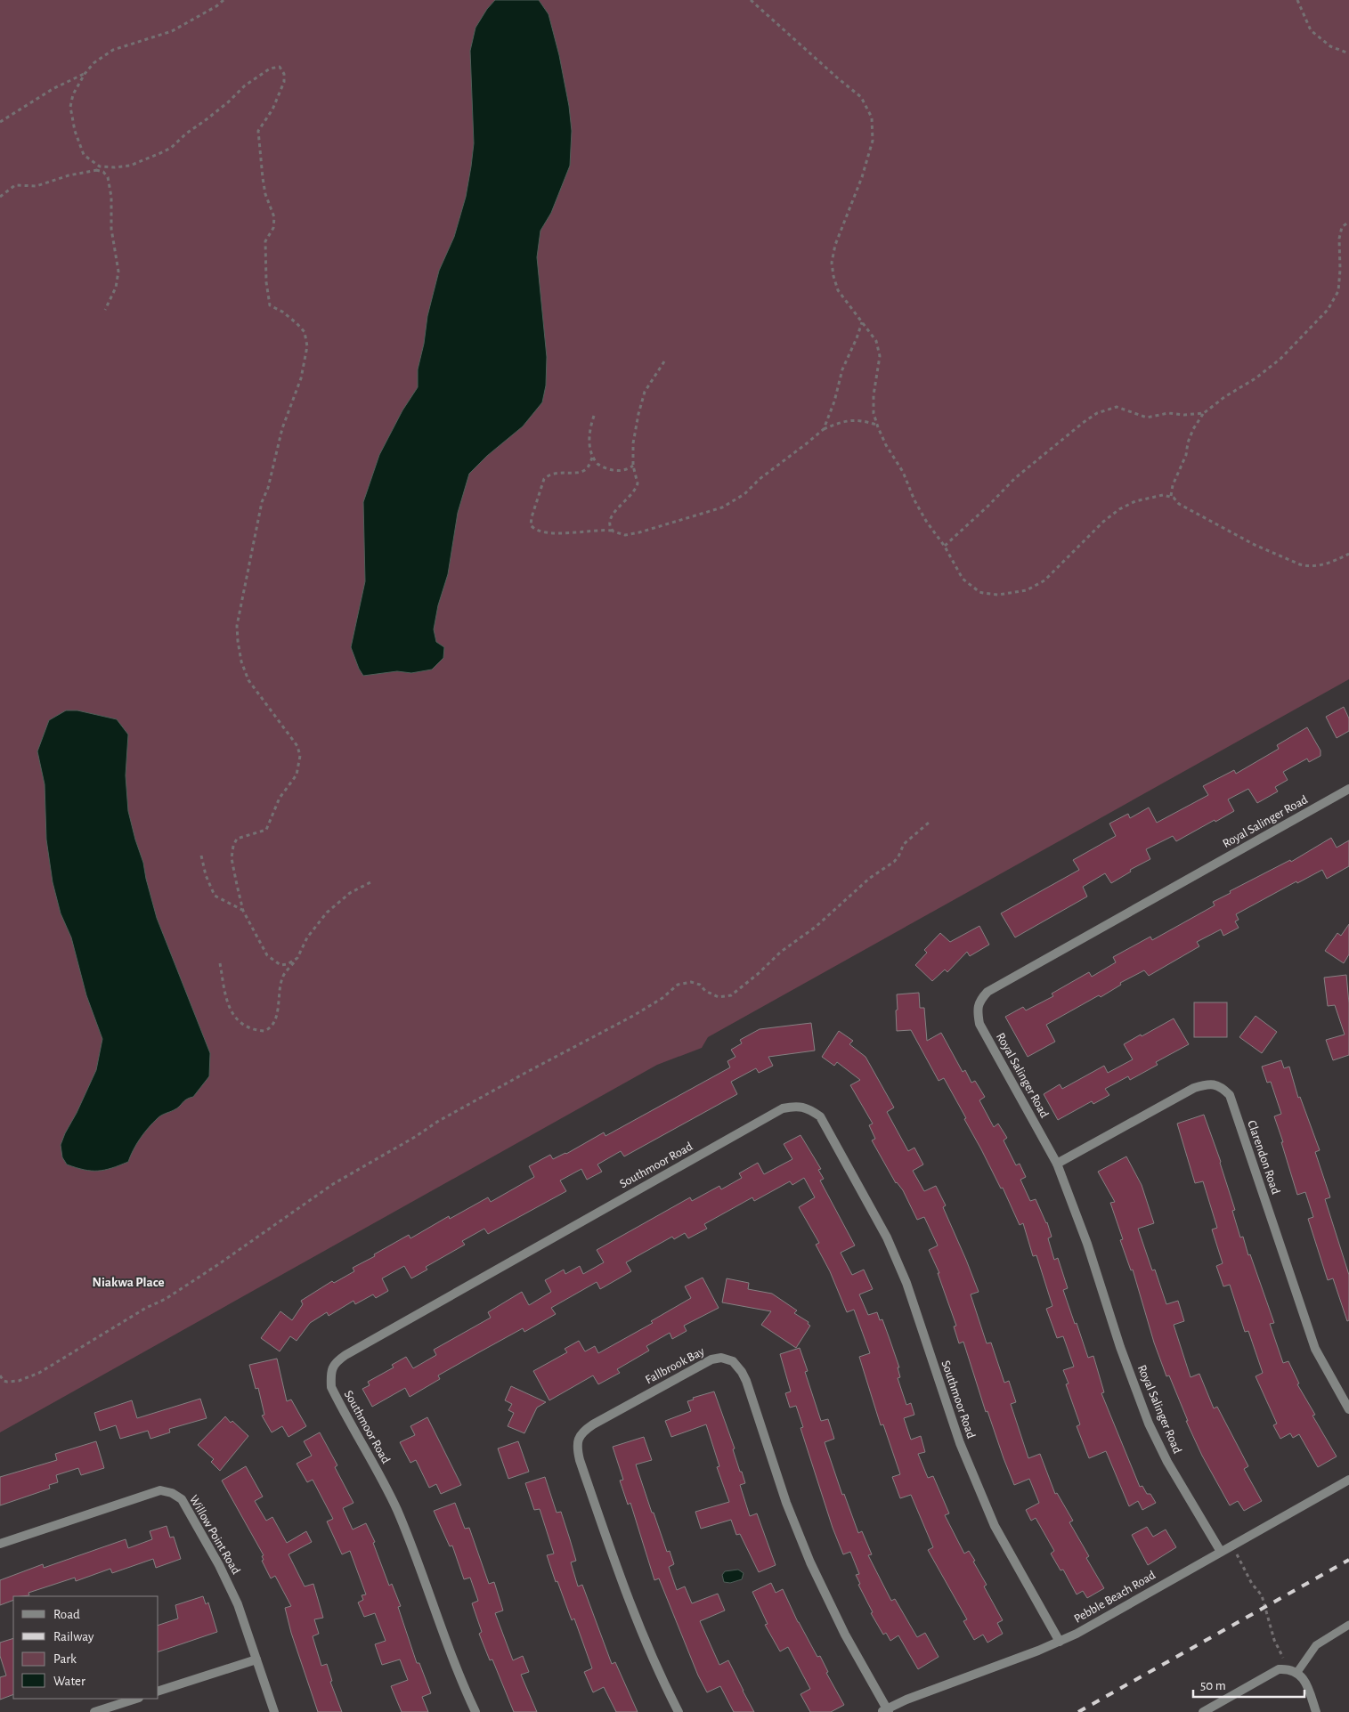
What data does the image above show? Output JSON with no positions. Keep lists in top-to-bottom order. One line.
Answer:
{"streets":{"street":["Royal Salinger Road","Clarendon Road","Southmoor Road","Fallbrook Bay","Willow Point Road","Pebble Beach Road"]},"crossings":[["Royal Salinger Road","Clarendon Road"],["Royal Salinger Road","Pebble Beach Road"],["Southmoor Road","Pebble Beach Road"],["Fallbrook Bay","Pebble Beach Road"]],"districts":["Niakwa Place"],"legend":["Road","Railway","Park","Water"],"scale_bar":"50 m"}
